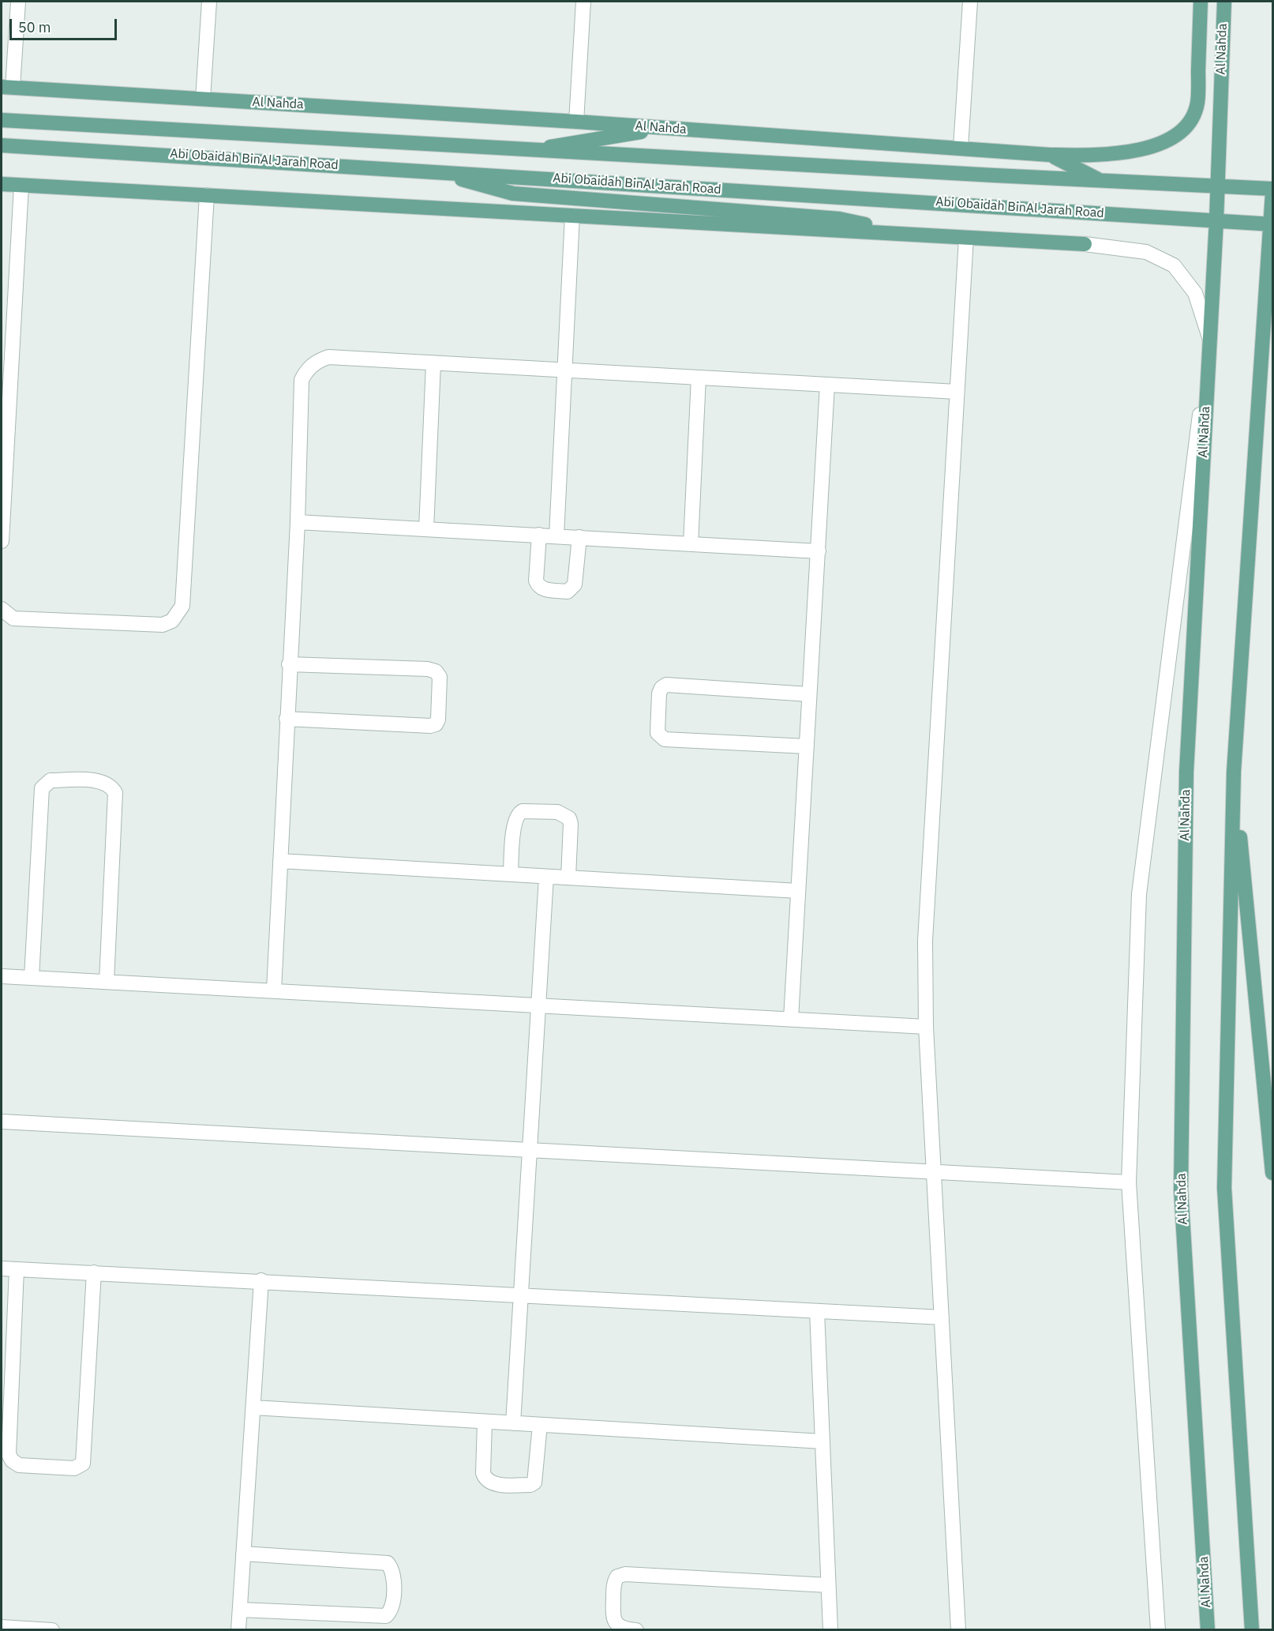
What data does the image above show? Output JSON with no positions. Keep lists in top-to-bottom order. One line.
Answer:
{"streets":{"main road":["Al Nahda","Abi Obaidah BinAl Jarah Road"]},"crossings":[["Al Nahda","Abi Obaidah BinAl Jarah Road"]],"scale_bar":"50 m"}
